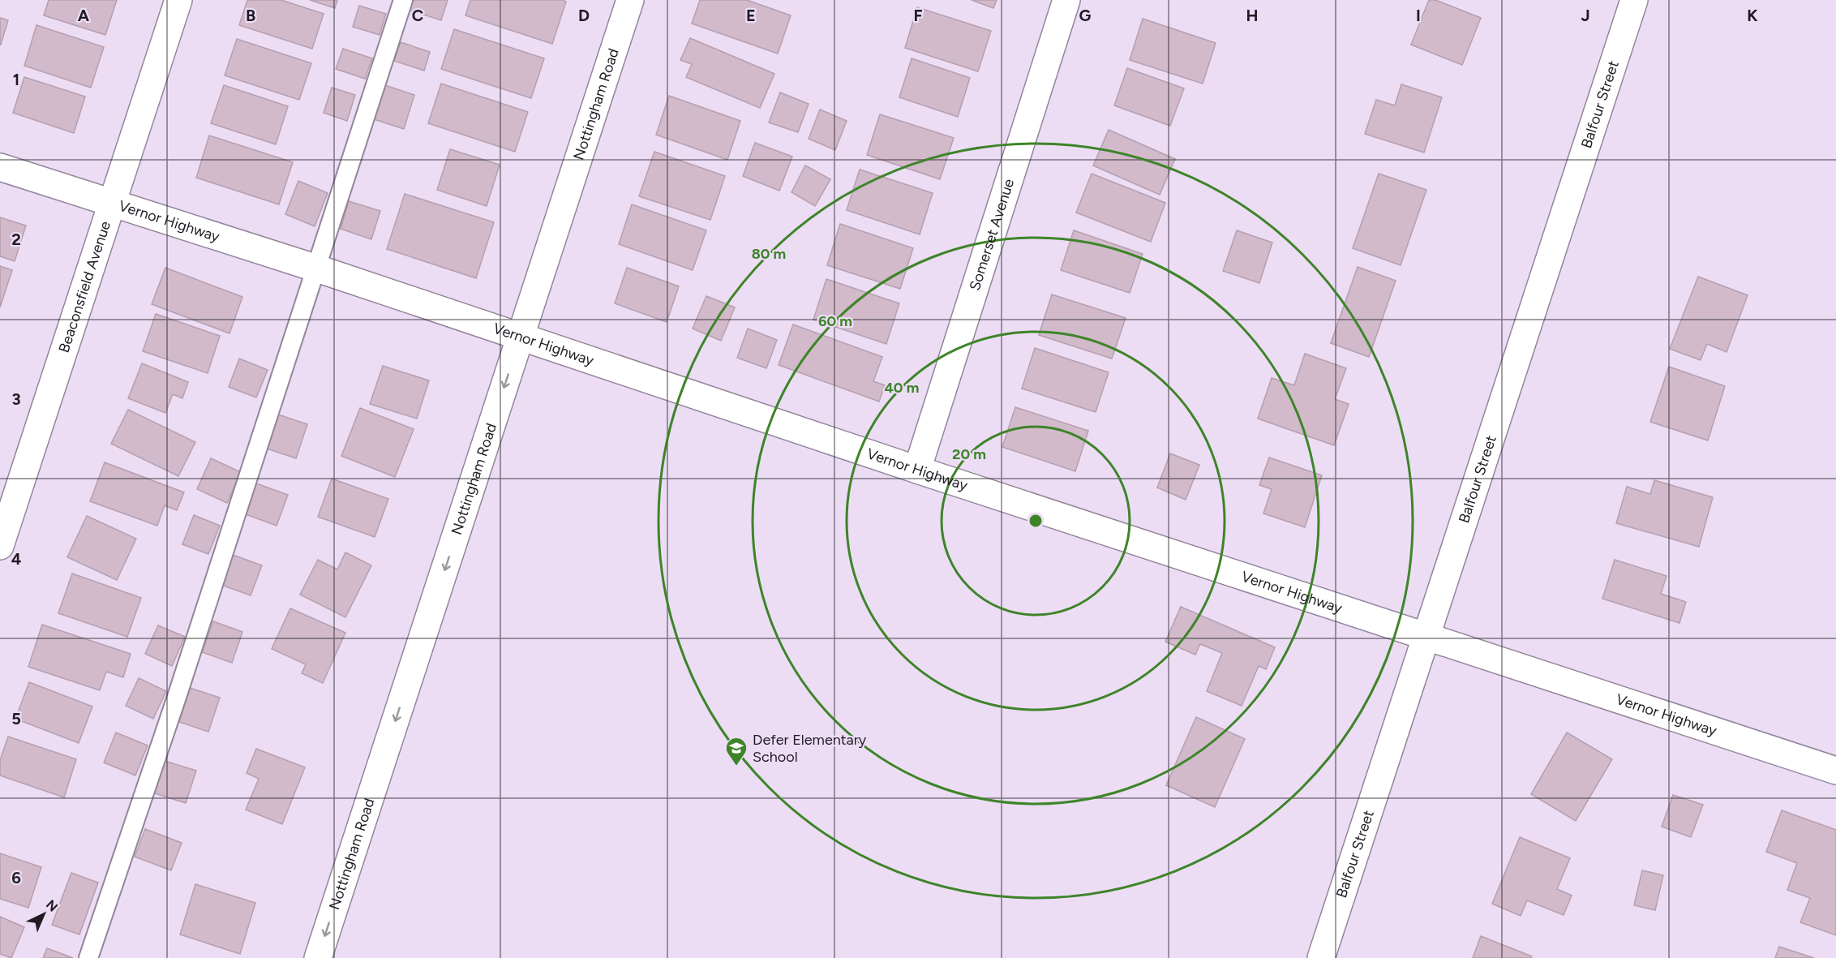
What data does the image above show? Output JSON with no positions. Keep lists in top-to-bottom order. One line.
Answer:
{"streets":{"street":["Nottingham Road","Balfour Street","Vernor Highway","Somerset Avenue","Beaconsfield Avenue"]},"crossings":[["Nottingham Road","Vernor Highway"],["Balfour Street","Vernor Highway"],["Vernor Highway","Somerset Avenue"],["Vernor Highway","Beaconsfield Avenue"]],"one_way":["Nottingham Road"],"places":{"school or university":["Defer Elementary School"]},"north":"top right","grid":{"columns":["A","B","C","D","E","F","G","H","I","J","K"],"rows":["1","2","3","4","5","6"]},"rings":["80 m","60 m","40 m","20 m"]}
